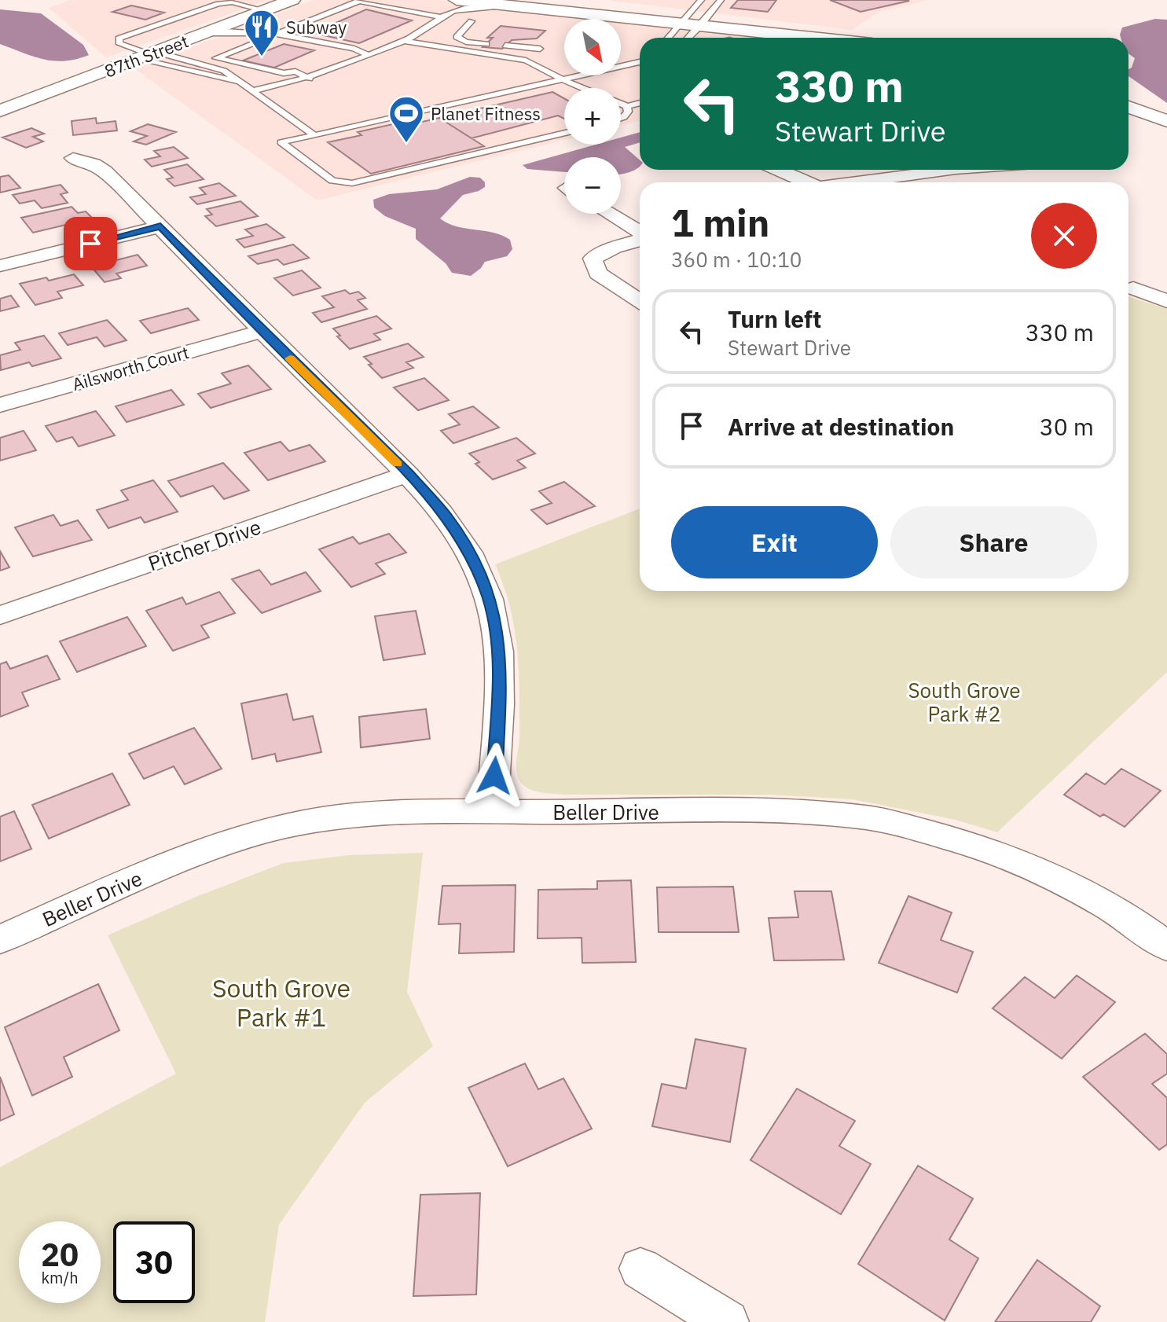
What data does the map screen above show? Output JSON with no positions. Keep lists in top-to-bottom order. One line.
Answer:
{"streets":{"main road":["87th Street"],"street":["Ailsworth Court","Pitcher Drive","Beller Drive"]},"parks":["South Grove Park #2","South Grove Park #1"],"places":{"restaurant":["Subway"],"sports":["Planet Fitness"]},"north":"bottom right","page":{"map_buttons":["+","−"],"turn":["330 m","Stewart Drive"],"heading":["1 min","360 m · 10:10"],"list":[{"name":"Turn left","note":"Stewart Drive","value":"330 m"},{"name":"Arrive at destination","value":"30 m"}],"buttons":["Exit","Share"],"speed":"20 km/h","limit":"30"}}
